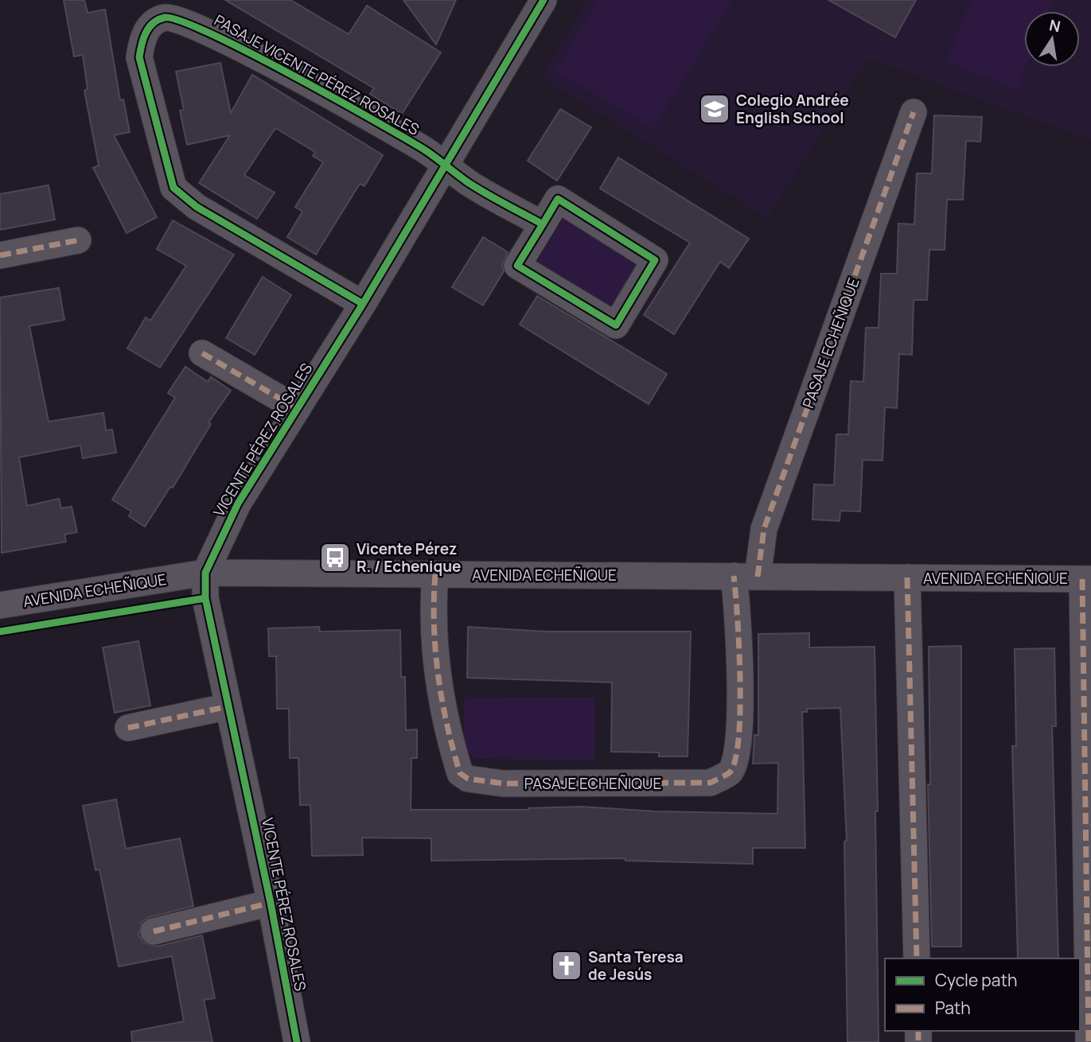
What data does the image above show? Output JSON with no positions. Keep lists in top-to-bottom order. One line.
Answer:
{"streets":{"street":["PASAJE VICENTE PÉREZ ROSALES","PASAJE ECHEÑIQUE","VICENTE PÉREZ ROSALES","AVENIDA ECHEÑIQUE"]},"crossings":[["PASAJE VICENTE PÉREZ ROSALES","VICENTE PÉREZ ROSALES"],["PASAJE ECHEÑIQUE","AVENIDA ECHEÑIQUE"],["VICENTE PÉREZ ROSALES","AVENIDA ECHEÑIQUE"]],"places":{"school or university":["Colegio Andrée English School"],"bus stop":["Vicente Pérez R. / Echenique"],"church":["Santa Teresa de Jesús"]},"legend":["Cycle path","Path"],"north":"top"}
